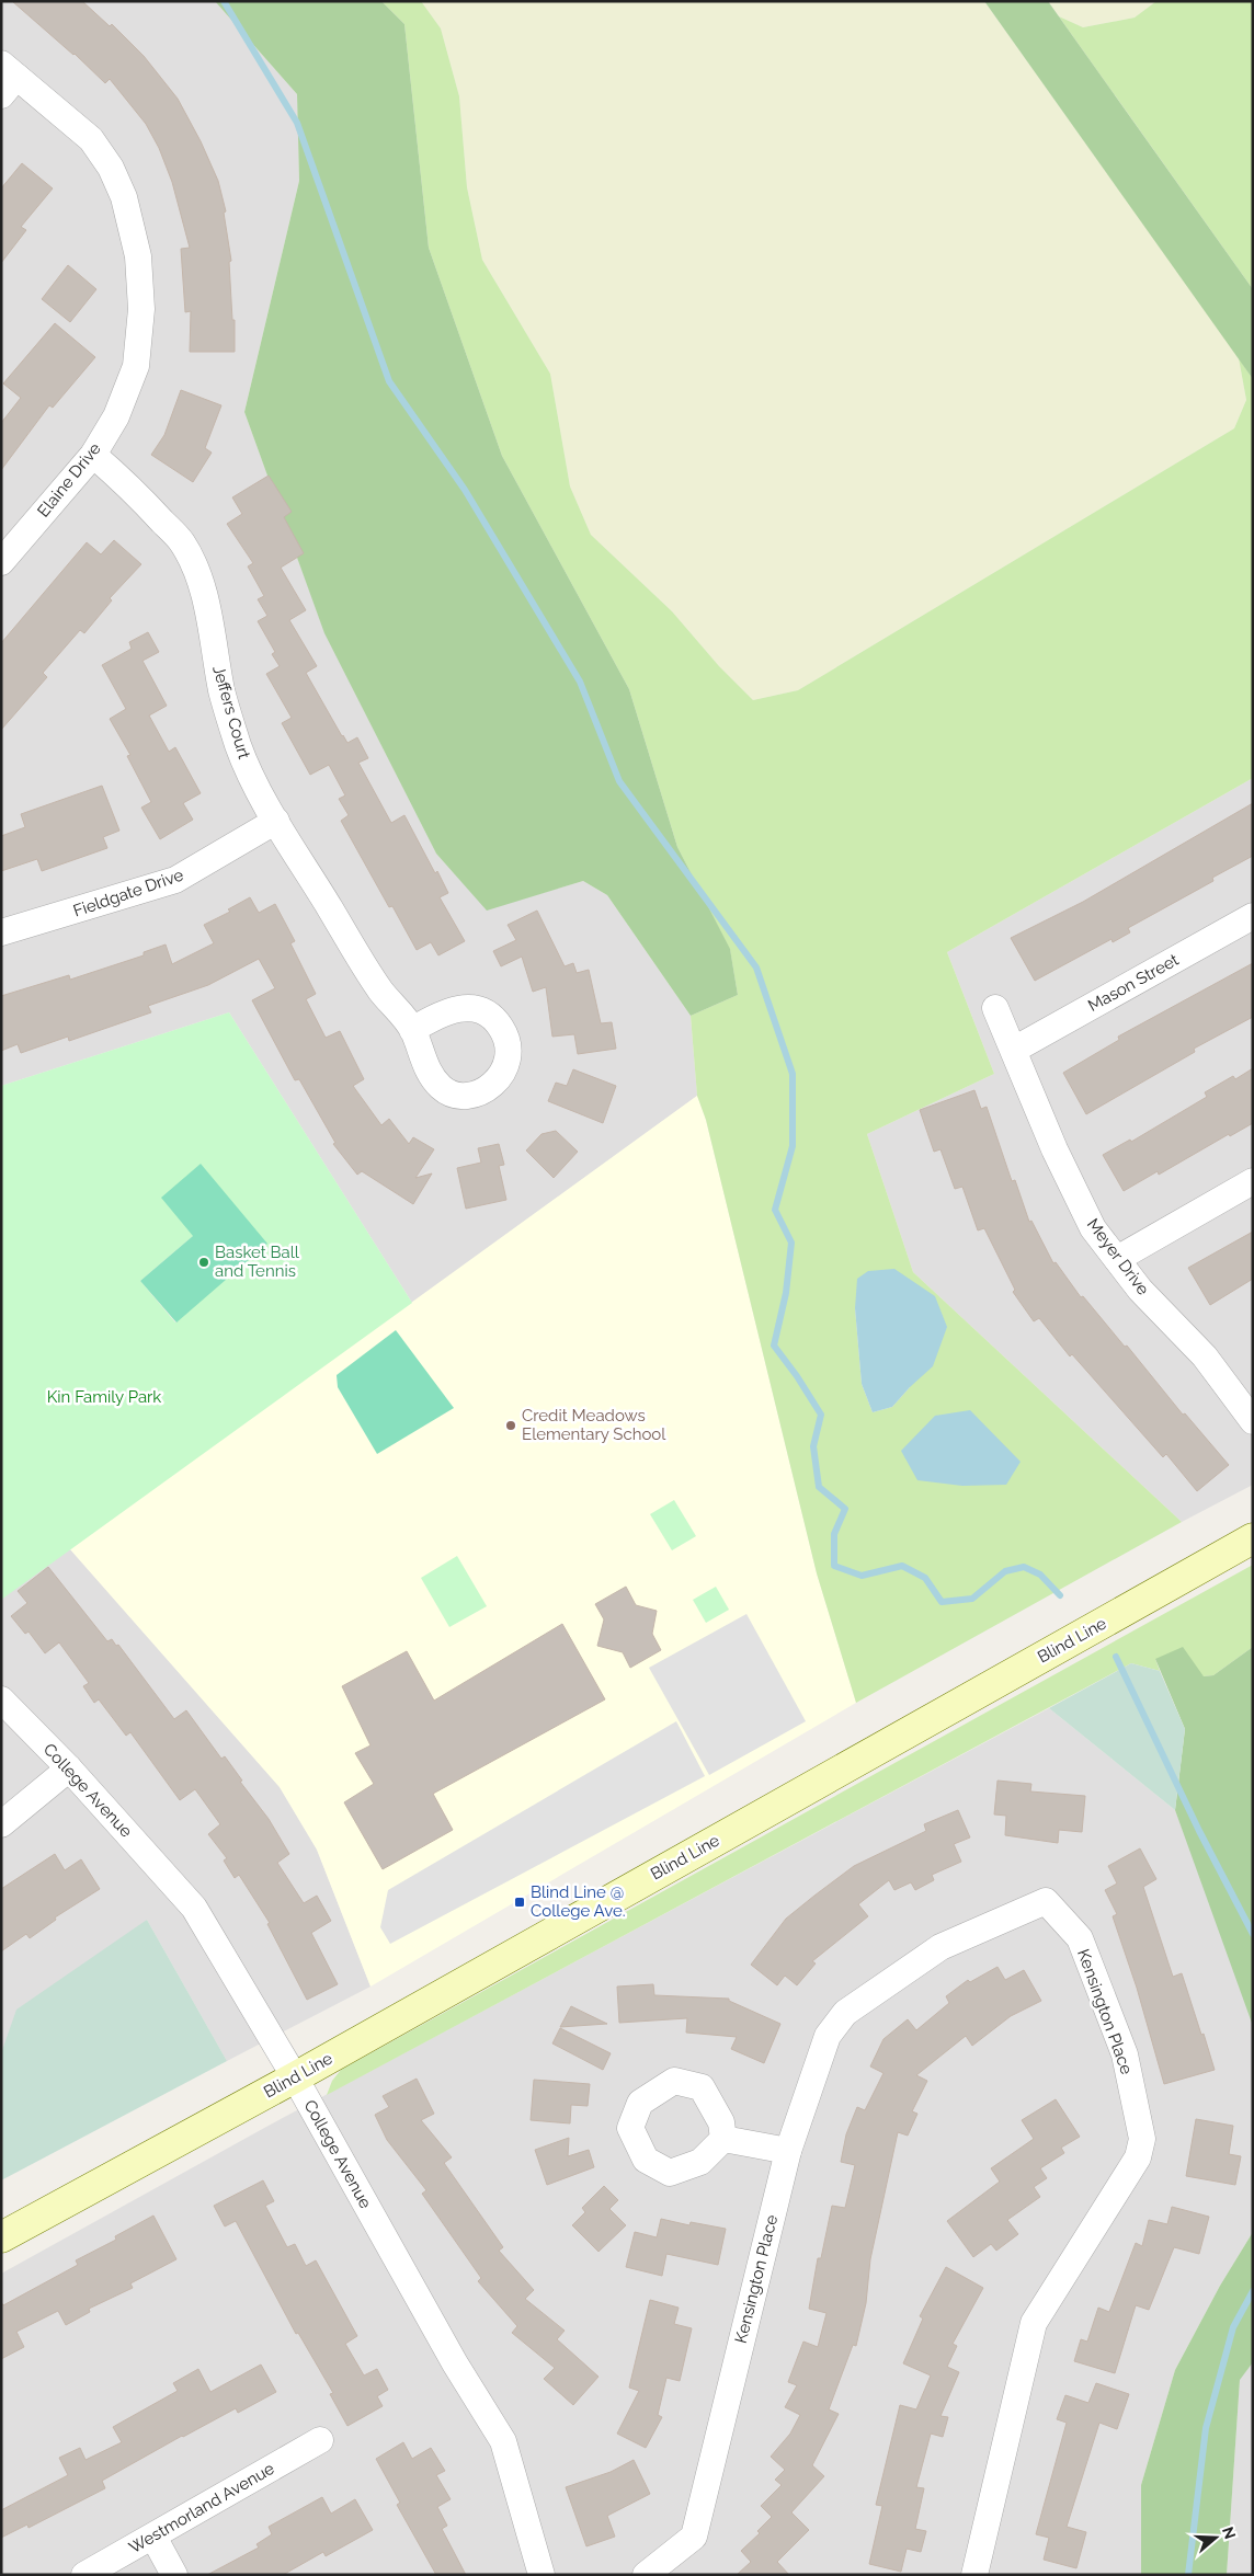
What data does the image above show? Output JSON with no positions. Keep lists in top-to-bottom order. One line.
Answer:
{"streets":{"street":["Elaine Drive","Jeffers Court","Fieldgate Drive","Mason Street","Meyer Drive","Blind Line","College Avenue","Kensington Place","Westmorland Avenue"]},"crossings":[["Elaine Drive","Jeffers Court"],["Jeffers Court","Fieldgate Drive"],["Mason Street","Meyer Drive"],["Blind Line","College Avenue"]],"parks":["Kin Family Park"],"places":{"other":["Basket Ball and Tennis","Credit Meadows Elementary School"],"transit":["Blind Line @ College Ave."]},"north":"right"}
